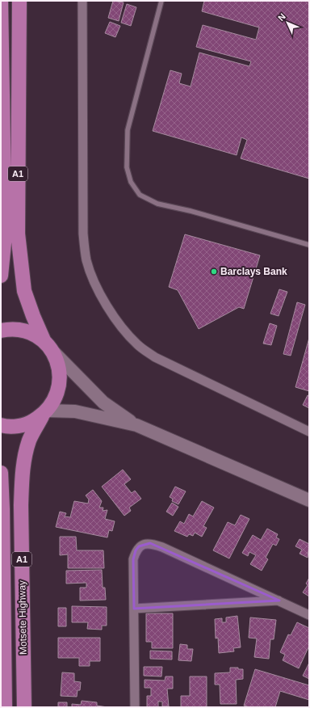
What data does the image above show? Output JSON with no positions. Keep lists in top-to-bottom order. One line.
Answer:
{"streets":{"highway":["A1","Motsete Highway"]},"crossings":[["A1","Motsete Highway"]],"places":["Barclays Bank"],"north":"top left"}
